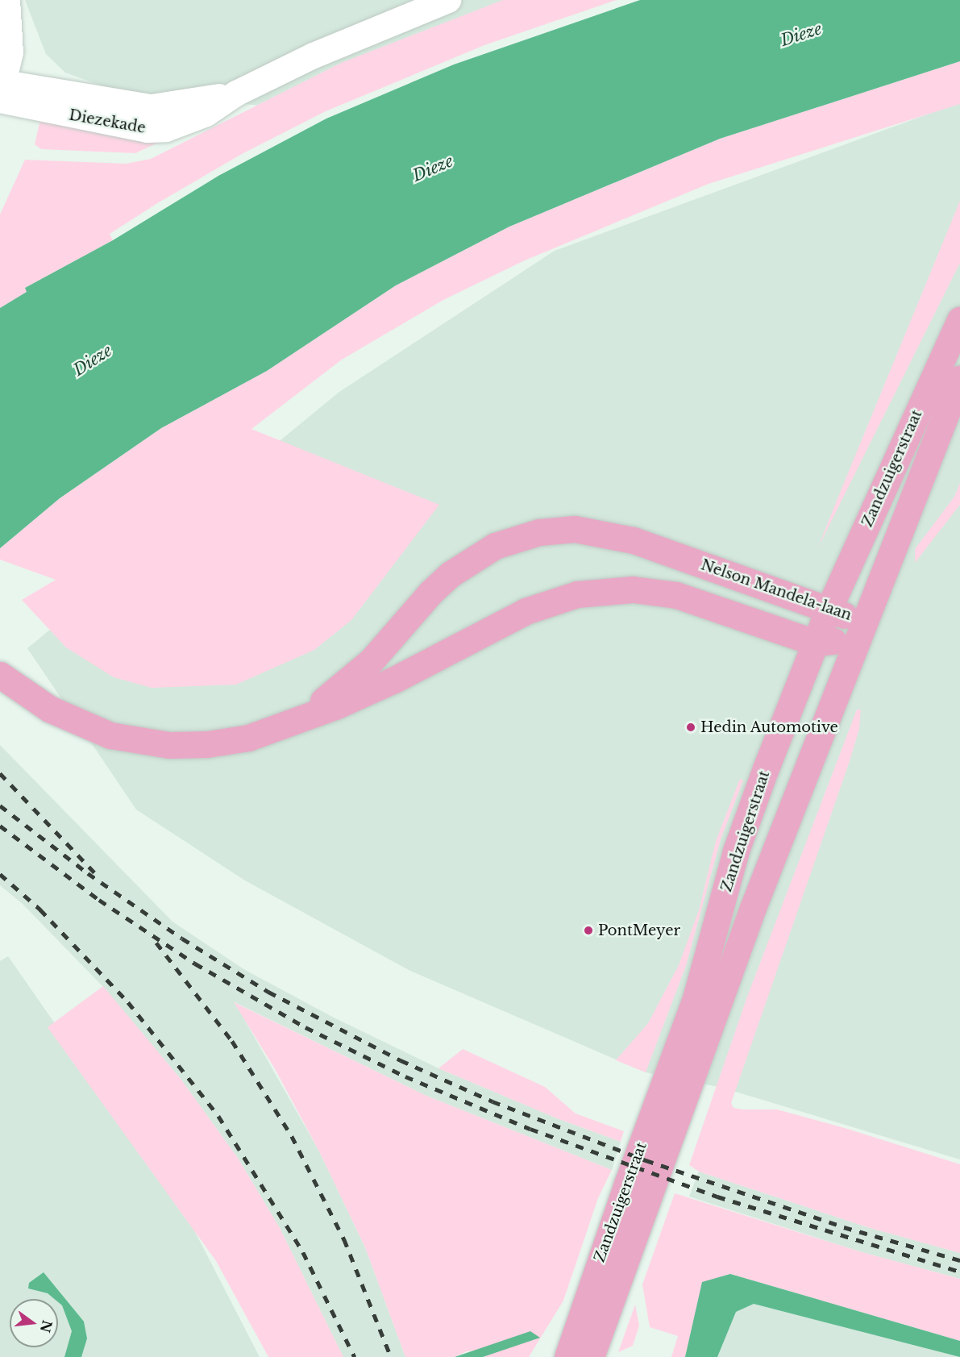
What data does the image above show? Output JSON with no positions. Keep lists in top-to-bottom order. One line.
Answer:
{"streets":{"main road":["Zandzuigerstraat","Nelson Mandela-laan"],"street":["Diezekade"]},"crossings":[["Zandzuigerstraat","Nelson Mandela-laan"]],"water":["Dieze"],"places":["Hedin Automotive","PontMeyer"],"north":"right"}
